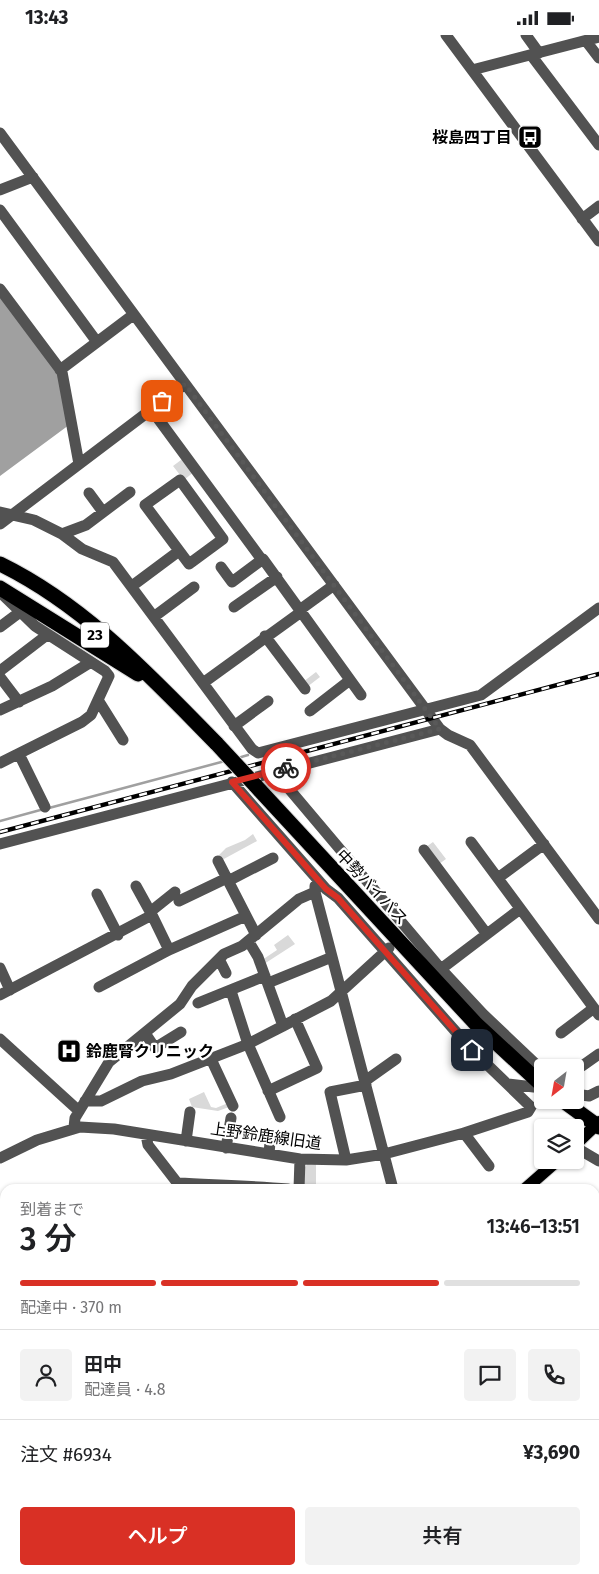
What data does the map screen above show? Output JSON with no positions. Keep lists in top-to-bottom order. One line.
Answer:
{"streets":{"highway":["23","中勢バイパス"],"street":["上野鈴鹿線旧道"]},"places":{"bus stop":["桜島四丁目"],"hospital":["鈴鹿腎クリニック"]},"north":"bottom left","page":{"status":"13:43","heading":["3 分","到着まで","13:46–13:51"],"panel":["田中","配達員 · 4.8","注文 #6934","¥3,690"],"bar":"配達中 · 370 m","buttons":["ヘルプ","共有"]}}
